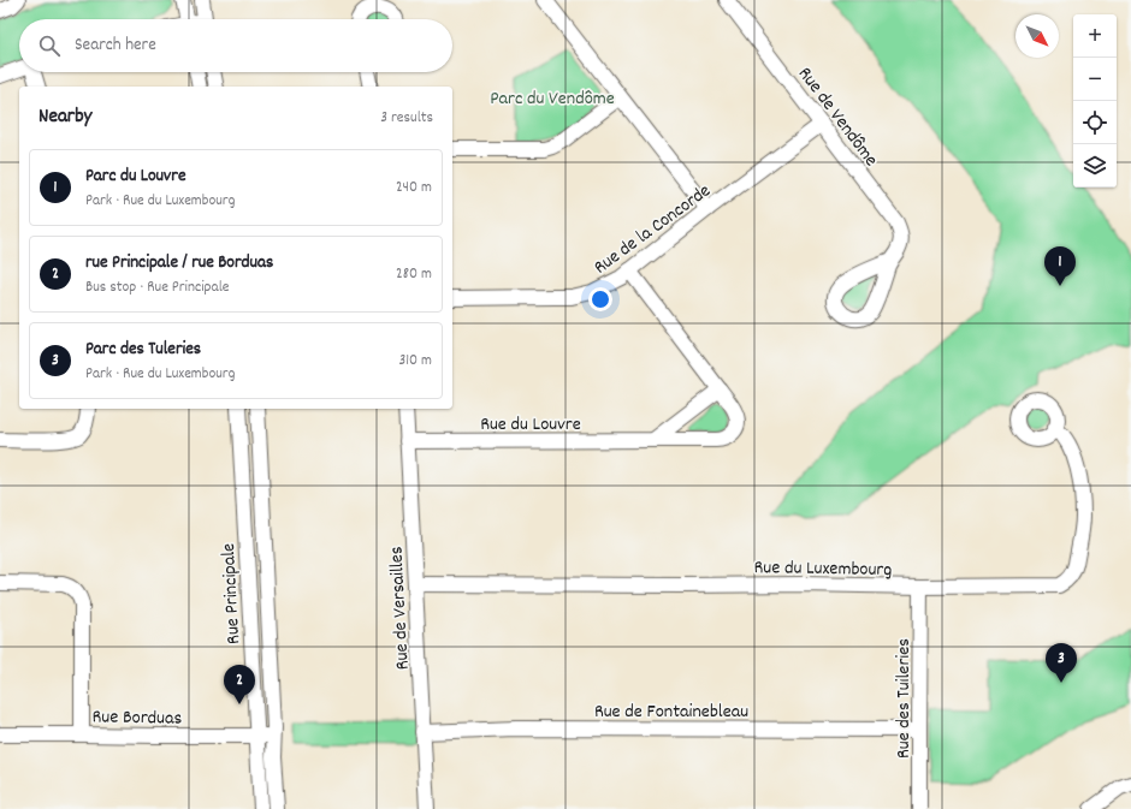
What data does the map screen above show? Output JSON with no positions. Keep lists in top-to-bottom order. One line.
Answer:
{"streets":{"street":["Rue de Vendôme","Rue de la Concorde","Rue du Louvre","Rue du Luxembourg","Rue Principale","Rue de Versailles","Rue des Tuileries","Rue de Fontainebleau","Rue Borduas"]},"crossings":[["Rue de Vendôme","Rue de la Concorde"],["Rue de la Concorde","Rue du Louvre"],["Rue du Louvre","Rue de Versailles"],["Rue du Luxembourg","Rue de Versailles"],["Rue du Luxembourg","Rue des Tuileries"],["Rue Principale","Rue Borduas"],["Rue de Versailles","Rue de Fontainebleau"],["Rue des Tuileries","Rue de Fontainebleau"]],"parks":["Parc du Vendôme"],"north":"bottom right","page":{"map_buttons":["+","−"],"search":"Search here","heading":["Nearby","3 results"],"list":[{"mark":"1","name":"Parc du Louvre","note":"Park · Rue du Luxembourg","value":"240 m"},{"mark":"2","name":"rue Principale / rue Borduas","note":"Bus stop · Rue Principale","value":"280 m"},{"mark":"3","name":"Parc des Tuleries","note":"Park · Rue du Luxembourg","value":"310 m"}],"pins":["1","3","2"]}}
